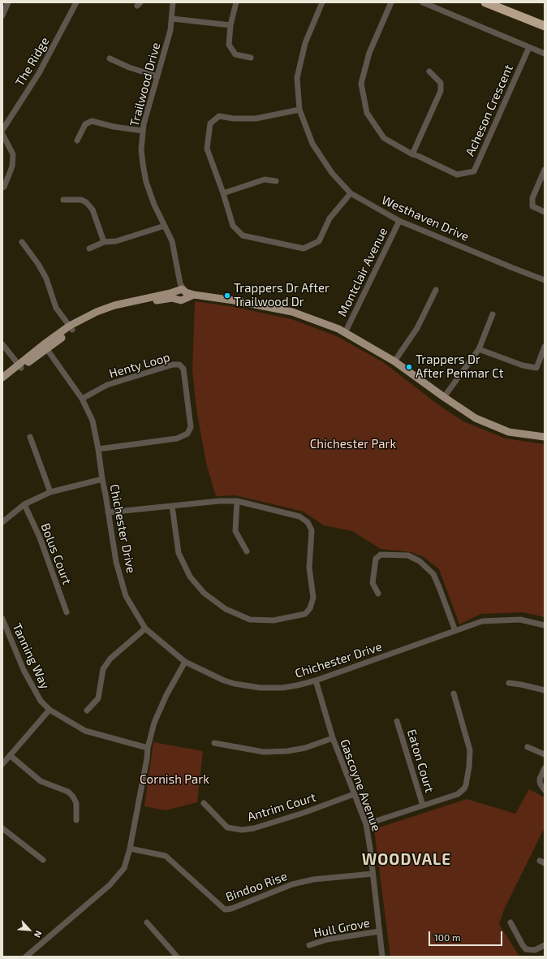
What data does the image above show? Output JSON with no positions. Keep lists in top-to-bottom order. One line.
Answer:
{"streets":{"street":["The Ridge","Trailwood Drive","Acheson Crescent","Westhaven Drive","Montclair Avenue","Henty Loop","Chichester Drive","Bolus Court","Tanning Way","Eaton Court","Gascoyne Avenue","Antrim Court","Bindoo Rise","Hull Grove"]},"crossings":[["Westhaven Drive","Montclair Avenue"],["Henty Loop","Chichester Drive"],["Chichester Drive","Gascoyne Avenue"],["Gascoyne Avenue","Antrim Court"],["Gascoyne Avenue","Bindoo Rise"],["Gascoyne Avenue","Hull Grove"]],"districts":["WOODVALE"],"parks":["Chichester Park","Cornish Park"],"places":["Trappers Dr After Trailwood Dr","Trappers Dr After Penmar Ct"],"scale_bar":"100 m","north":"bottom right"}
